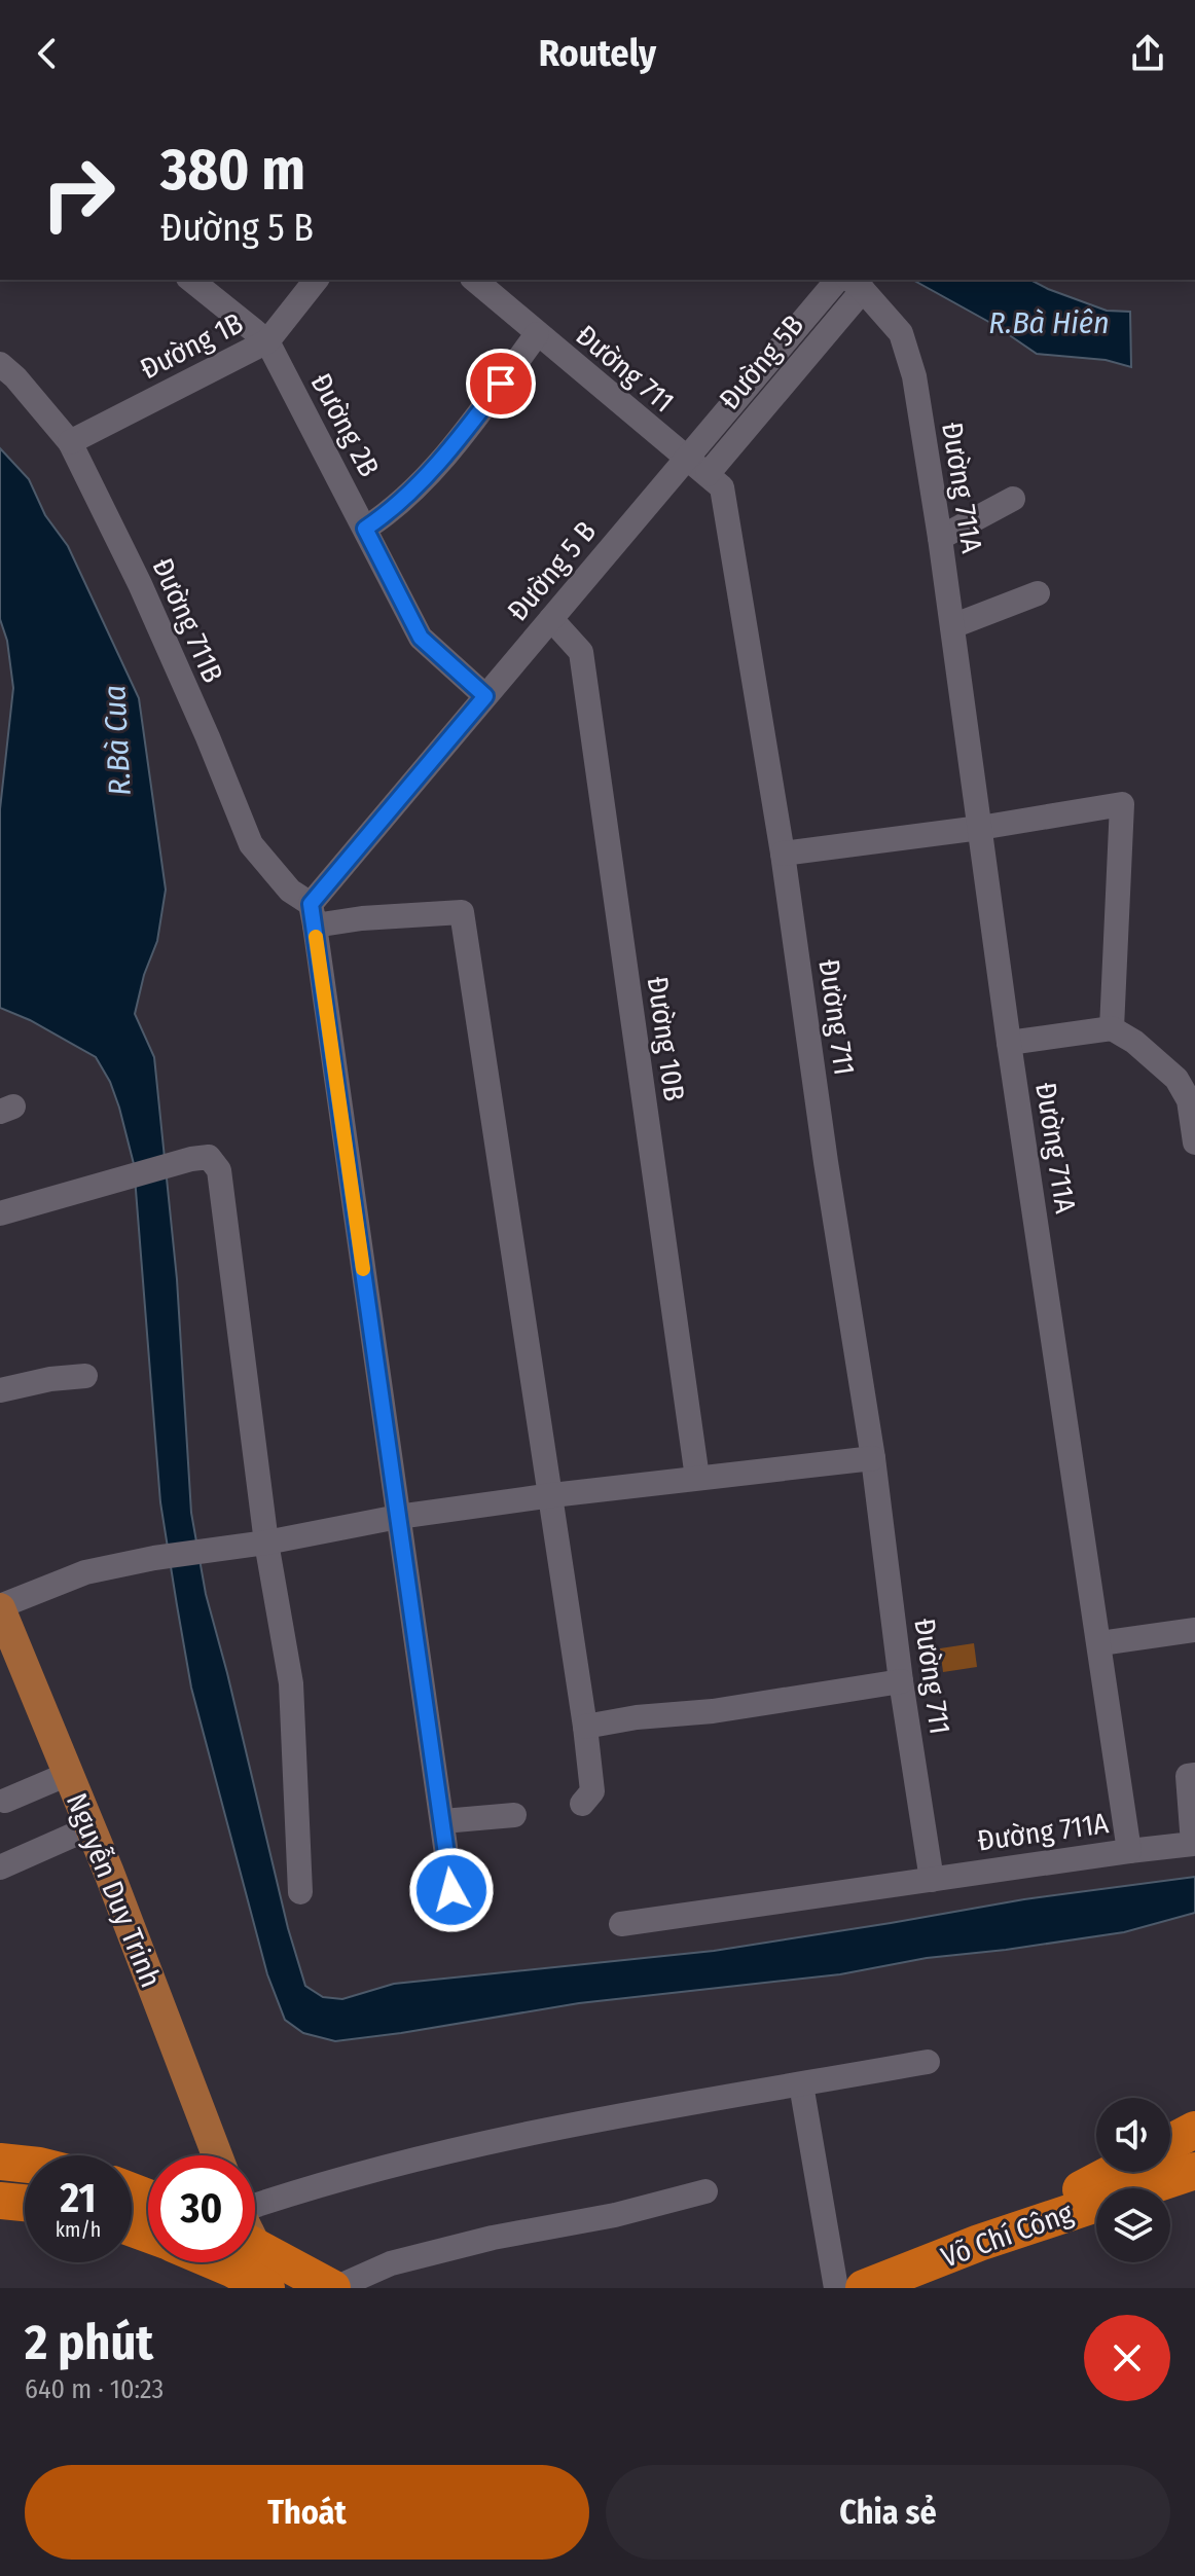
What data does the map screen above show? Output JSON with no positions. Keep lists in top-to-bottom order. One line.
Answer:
{"streets":{"highway":["Võ Chí Công"],"main road":["Nguyễn Duy Trinh"],"street":["Đường 1B","Đường 5B","Đường 711","Đường 2B","Đường 711A","Đường 5 B","Đường 711B","Đường 10B"]},"crossings":[["Đường 1B","Đường 2B"],["Đường 1B","Đường 711B"],["Đường 5B","Đường 711"],["Đường 5B","Đường 711A"],["Đường 711","Đường 711A"],["Đường 711","Đường 5 B"],["Đường 2B","Đường 5 B"],["Đường 5 B","Đường 711B"],["Đường 5 B","Đường 10B"]],"water":["R.Bà Hiên","R.Bà Cua"],"page":{"header":"Routely","turn":["380 m","Đường 5 B"],"speed":"21 km/h","limit":"30","heading":["2 phút","640 m · 10:23"],"buttons":["Thoát","Chia sẻ"]}}
